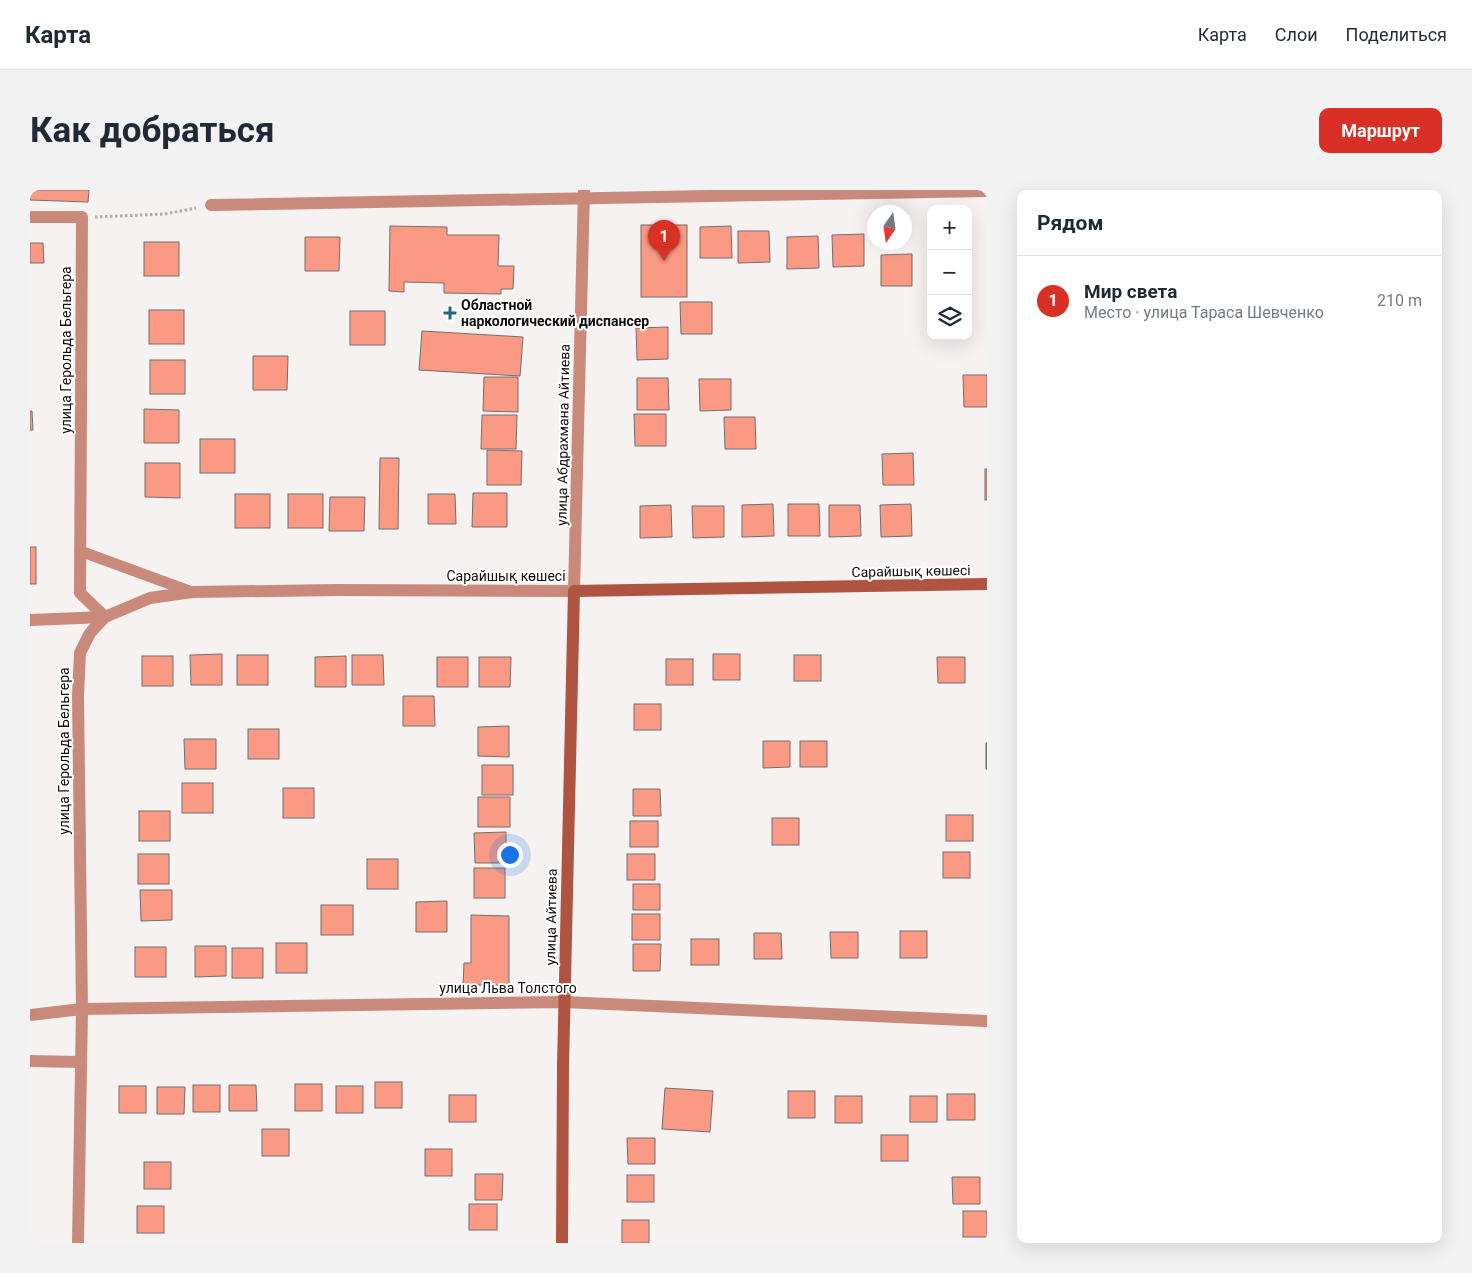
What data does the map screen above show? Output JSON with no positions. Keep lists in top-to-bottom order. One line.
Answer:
{"streets":{"street":["улица Герольда Бельгера","улица Абдрахмана Айтиева","Сарайшық көшесі","улица Айтиева","улица Льва Толстого"]},"crossings":[["улица Герольда Бельгера","Сарайшық көшесі"],["улица Герольда Бельгера","улица Льва Толстого"],["улица Абдрахмана Айтиева","Сарайшық көшесі"],["улица Абдрахмана Айтиева","улица Айтиева"],["Сарайшық көшесі","улица Айтиева"],["улица Айтиева","улица Льва Толстого"]],"places":{"health":["Областной наркологический диспансер"]},"north":"bottom","page":{"header":"Карта","nav":["Карта","Слои","Поделиться"],"buttons":"Маршрут","title":"Как добраться","heading":"Рядом","map_buttons":["+","−"],"pins":"1","list":[{"mark":"1","name":"Мир света","note":"Место · улица Тараса Шевченко","value":"210 m"}]}}
